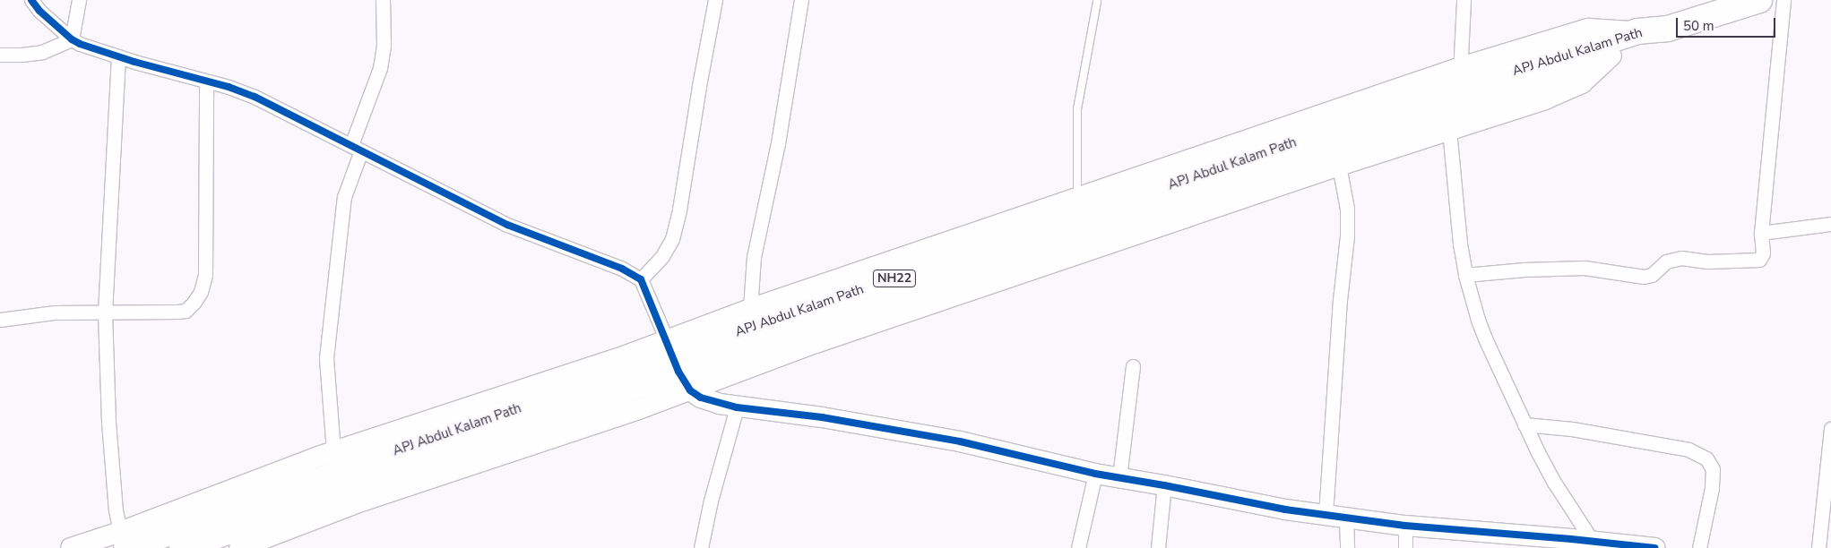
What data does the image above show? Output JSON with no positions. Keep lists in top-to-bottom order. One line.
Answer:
{"streets":{"highway":["APJ Abdul Kalam Path","NH22"]},"crossings":[["APJ Abdul Kalam Path","NH22"]],"scale_bar":"50 m"}
